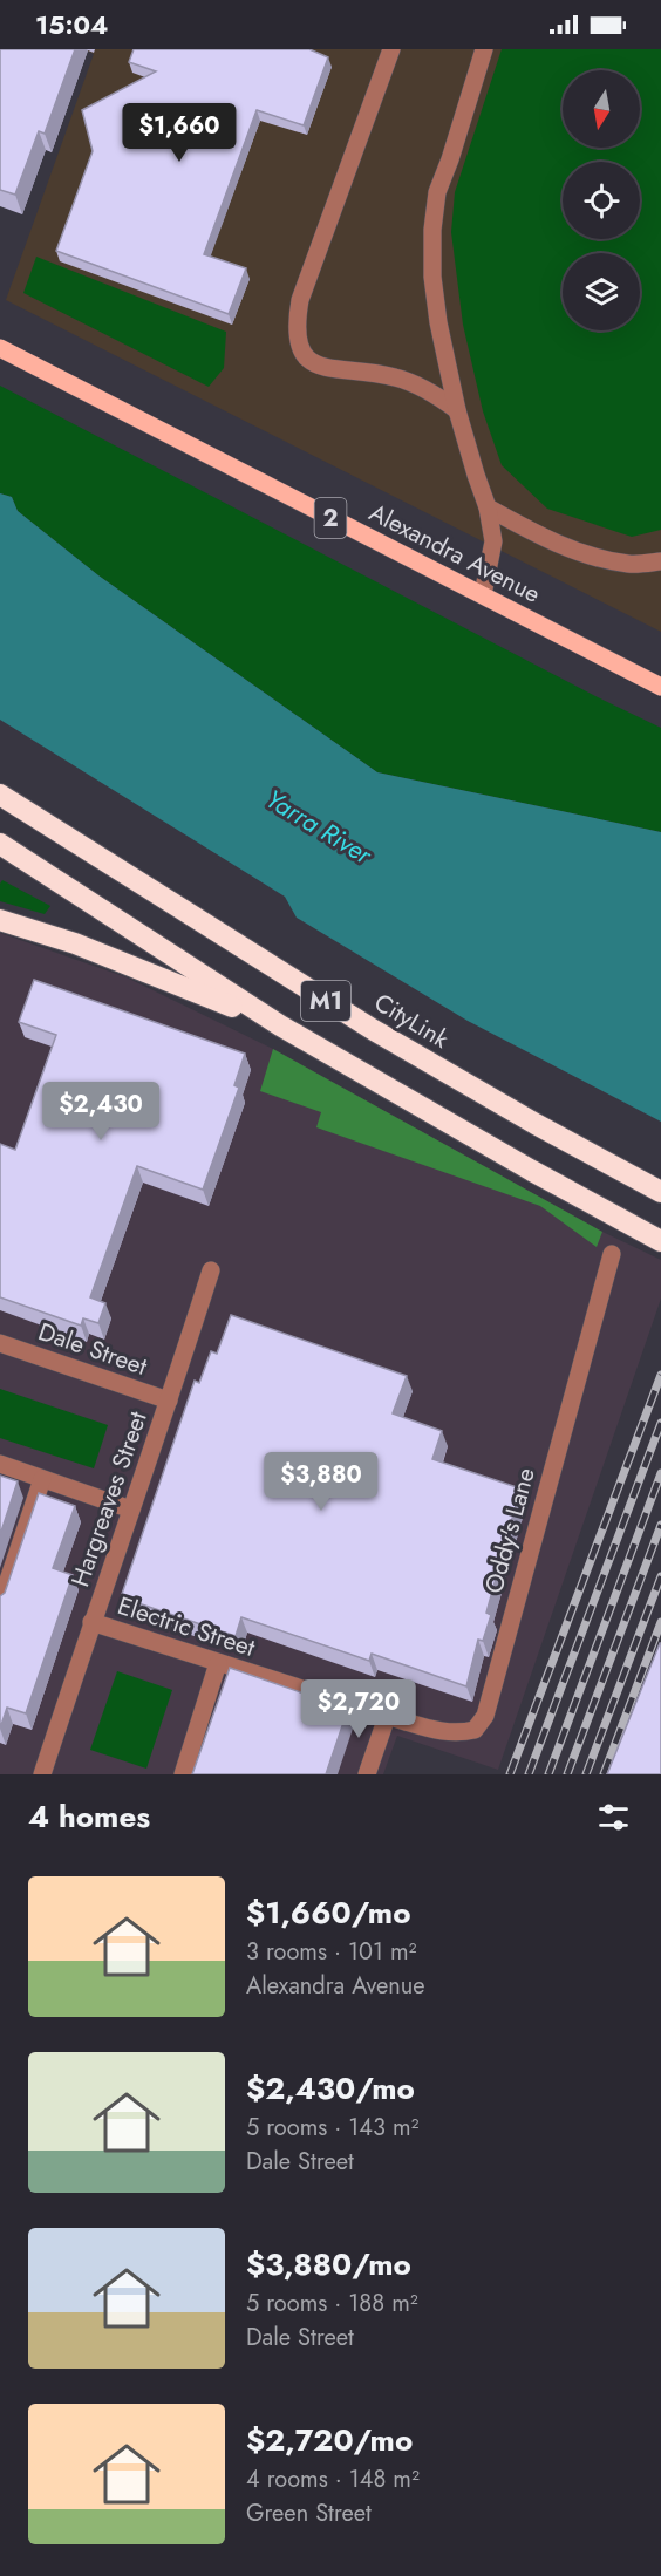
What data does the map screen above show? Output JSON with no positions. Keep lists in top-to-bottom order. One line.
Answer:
{"streets":{"highway":["M1","CityLink"],"main road":["2","Alexandra Avenue"],"street":["Dale Street","Hargreaves Street","Oddy's Lane","Electric Street"]},"crossings":[["Dale Street","Hargreaves Street"],["Hargreaves Street","Electric Street"],["Oddy's Lane","Electric Street"]],"water":["Yarra River"],"north":"bottom","page":{"status":"15:04","price":["$1,660","$2,430","$3,880","$2,720"],"heading":"4 homes","list":[{"name":"$1,660/mo","note":"3 rooms · 101 m² · Alexandra Avenue"},{"name":"$2,430/mo","note":"5 rooms · 143 m² · Dale Street"},{"name":"$3,880/mo","note":"5 rooms · 188 m² · Dale Street"},{"name":"$2,720/mo","note":"4 rooms · 148 m² · Green Street"}]}}
